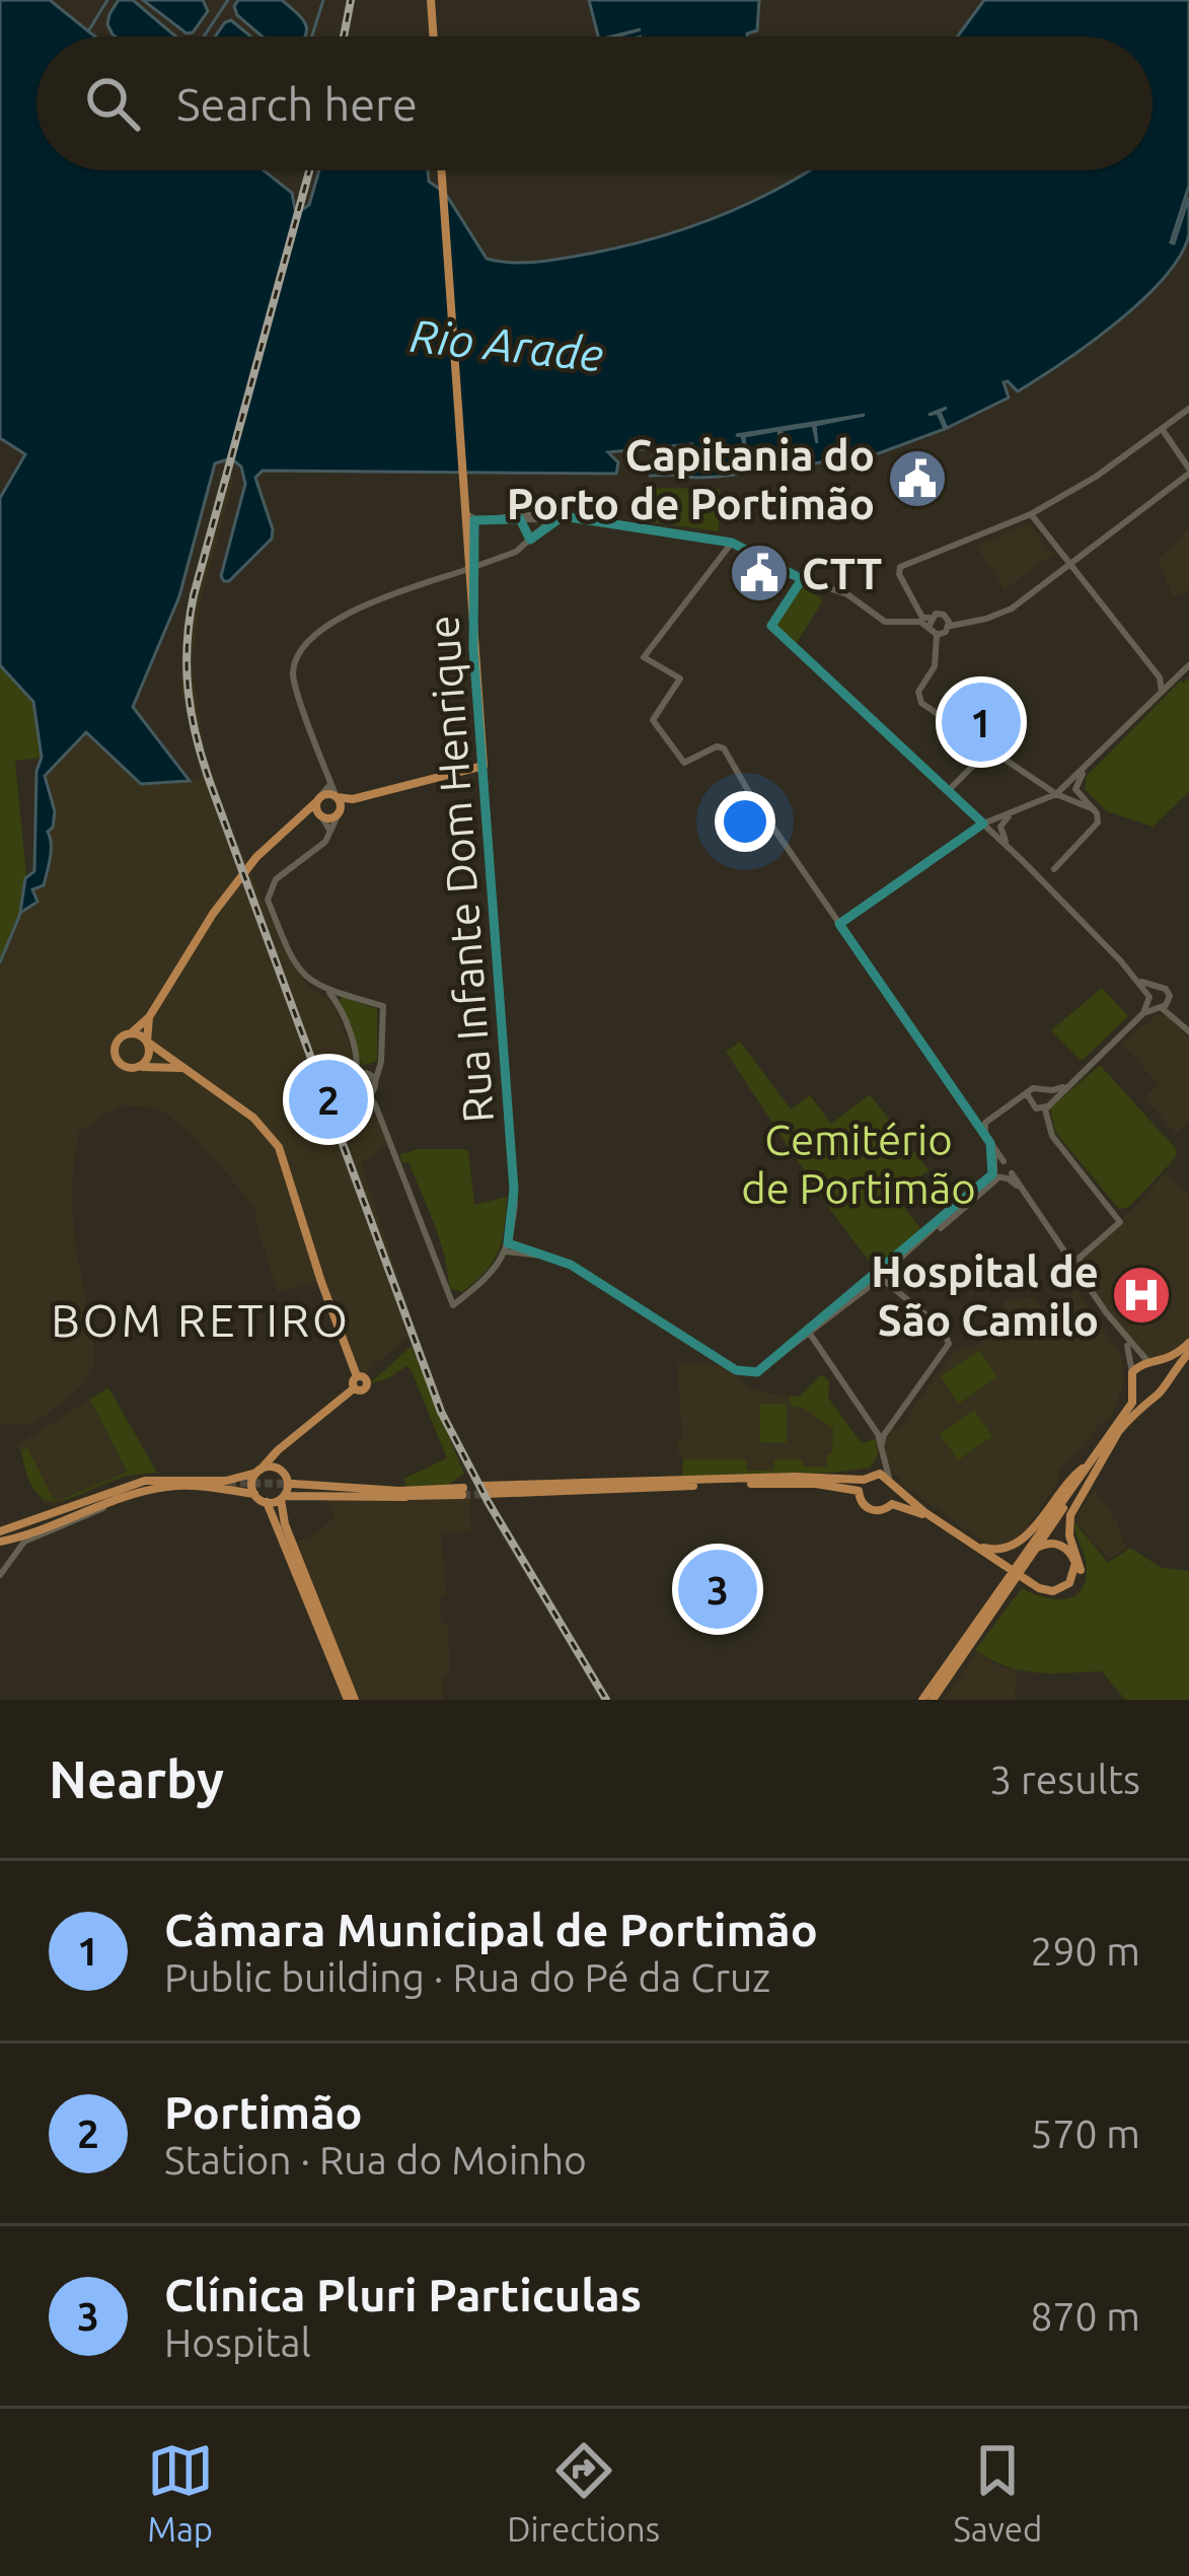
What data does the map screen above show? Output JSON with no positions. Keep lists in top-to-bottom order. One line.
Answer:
{"streets":{"main road":["Rua Infante Dom Henrique"]},"districts":["BOM RETIRO"],"water":["Rio Arade"],"parks":["Cemitério de Portimão"],"places":{"public building":["Capitania do Porto de Portimão","CTT"],"hospital":["Hospital de São Camilo"]},"page":{"search":"Search here","pins":["1","2","3"],"heading":["Nearby","3 results"],"list":[{"mark":"1","name":"Câmara Municipal de Portimão","note":"Public building · Rua do Pé da Cruz","value":"290 m"},{"mark":"2","name":"Portimão","note":"Station · Rua do Moinho","value":"570 m"},{"mark":"3","name":"Clínica Pluri Particulas","note":"Hospital","value":"870 m"}],"nav":["Map","Directions","Saved"]}}
